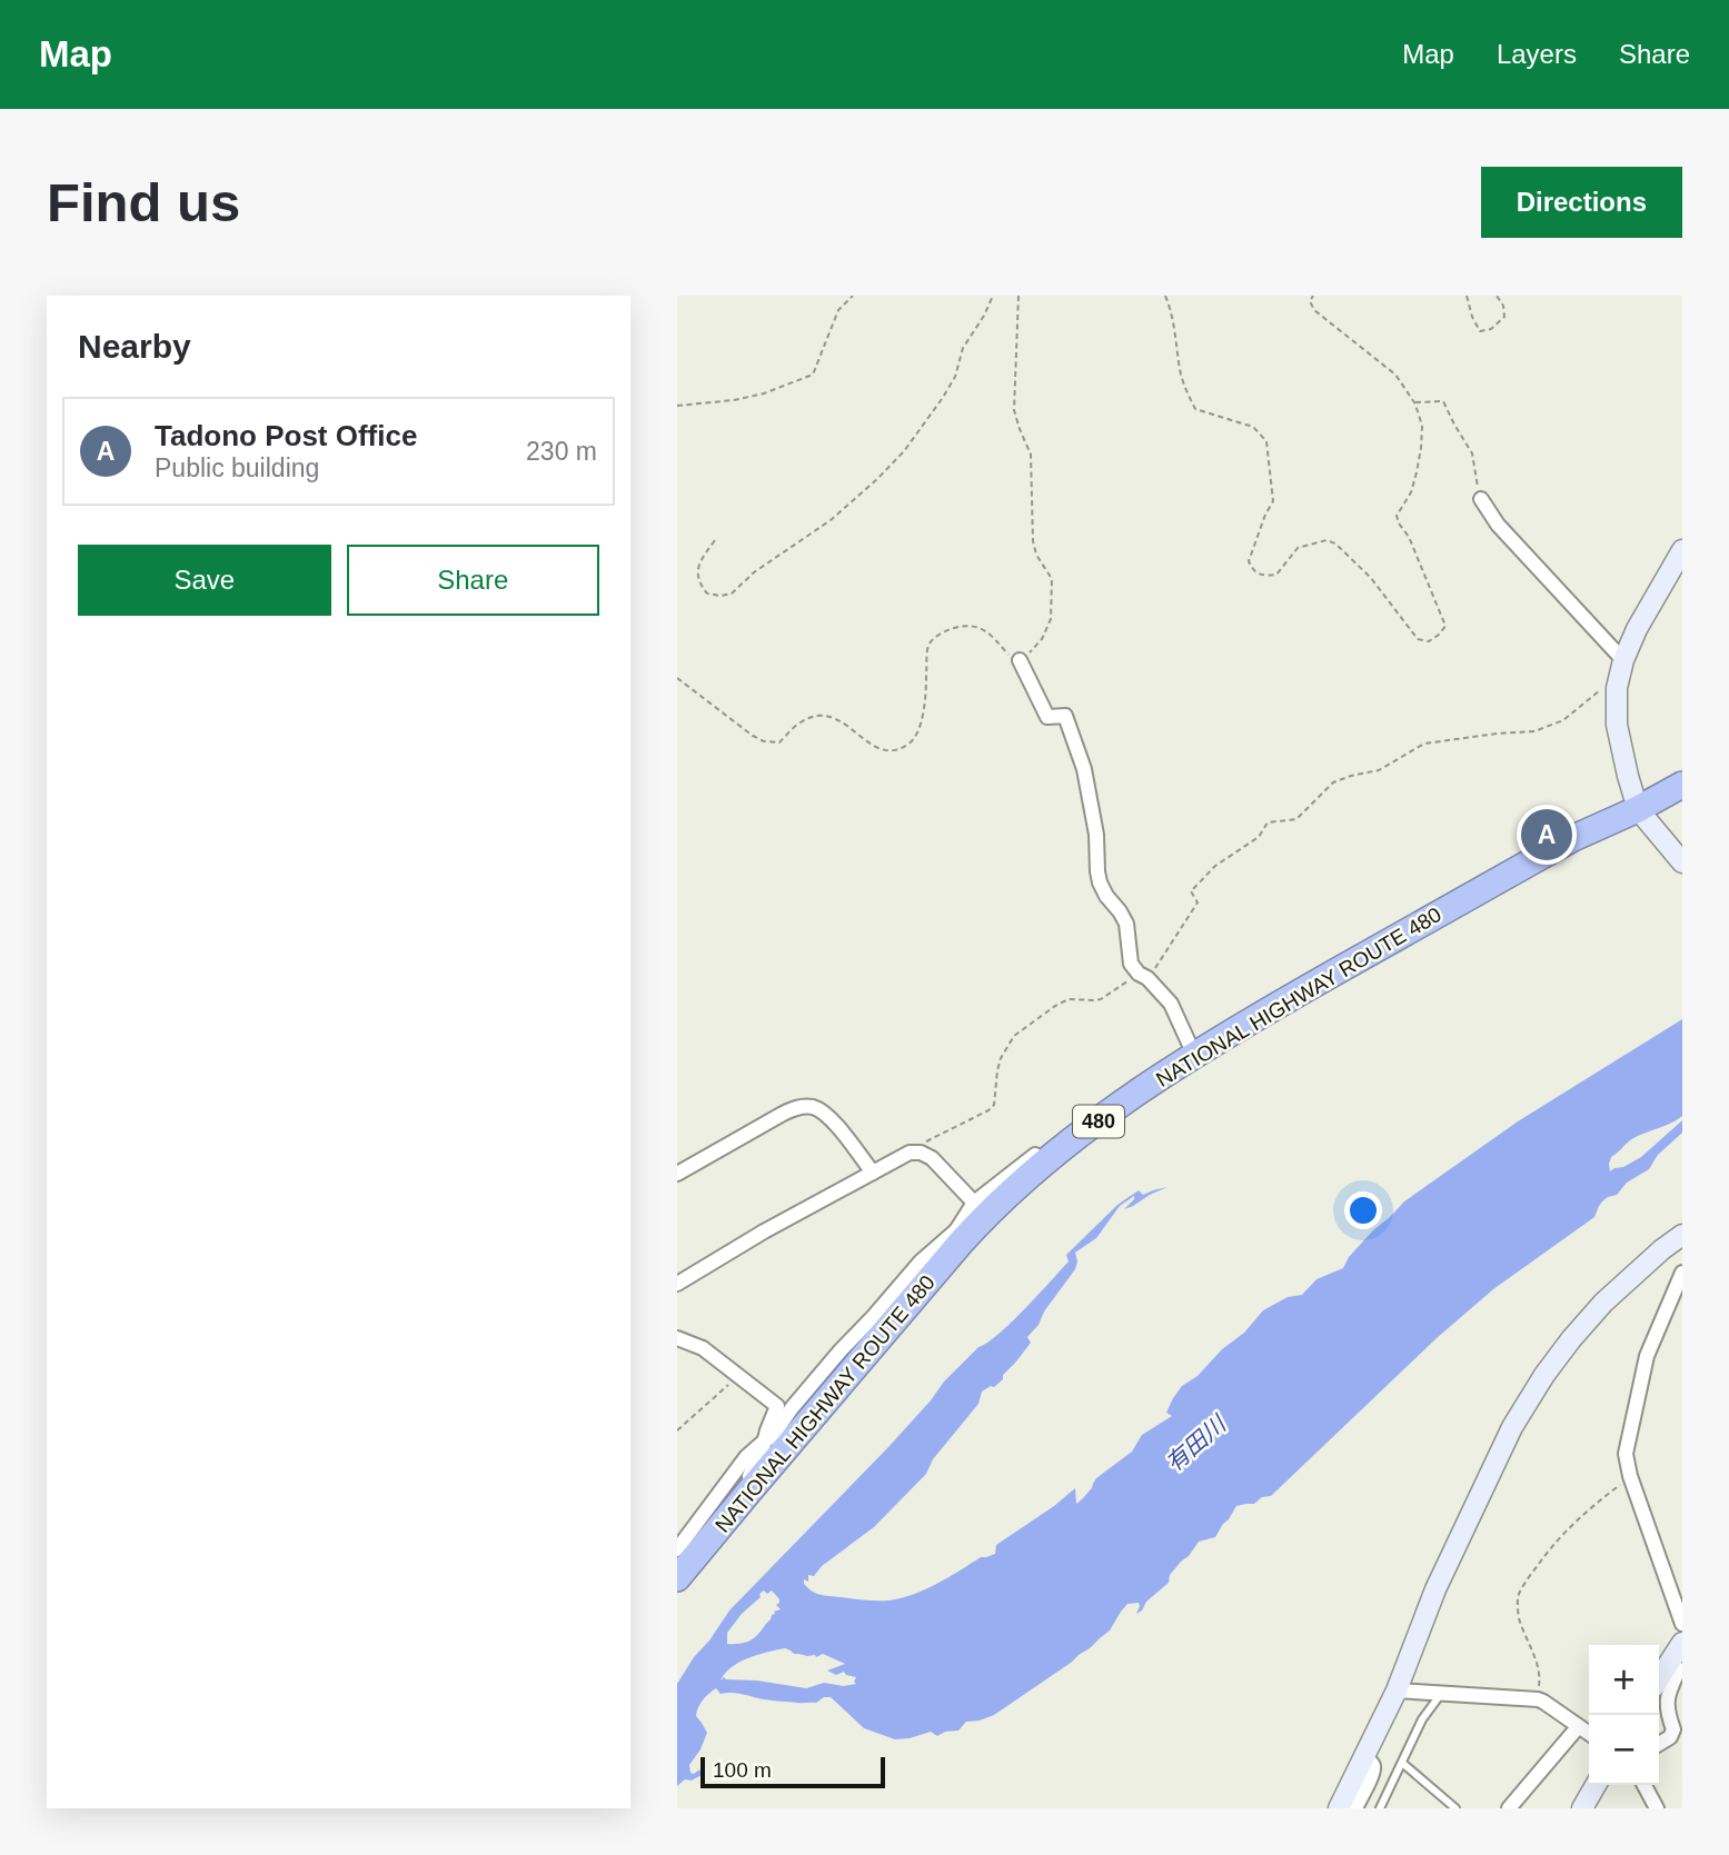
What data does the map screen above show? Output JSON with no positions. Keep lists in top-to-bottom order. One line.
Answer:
{"streets":{"highway":["NATIONAL HIGHWAY ROUTE 480","480"]},"water":["有田川"],"scale_bar":"100 m","page":{"header":"Map","nav":["Map","Layers","Share"],"buttons":["Directions",["Save","Share"]],"title":"Find us","heading":"Nearby","list":[{"mark":"A","name":"Tadono Post Office","note":"Public building","value":"230 m"}],"pins":"A","map_buttons":["+","−"],"scale":"100 m"}}
